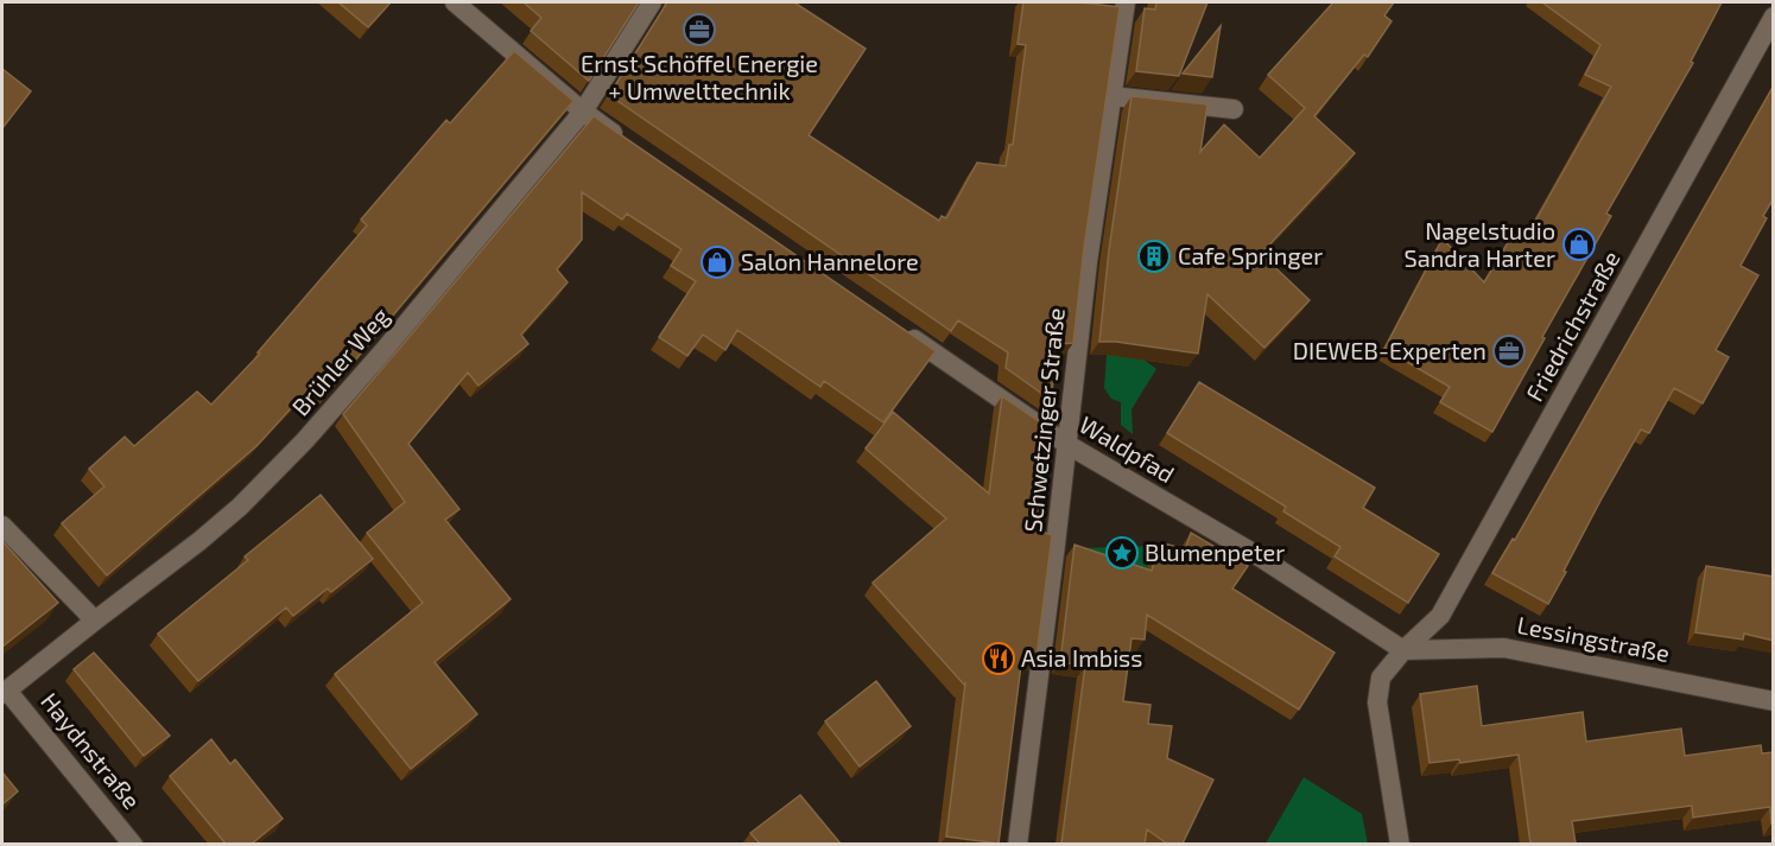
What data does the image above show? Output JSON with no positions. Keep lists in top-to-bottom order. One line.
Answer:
{"streets":{"street":["Friedrichstraße","Brühler Weg","Schwetzinger Straße","Waldpfad","Lessingstraße","Haydnstraße"]},"crossings":[["Friedrichstraße","Waldpfad"],["Friedrichstraße","Lessingstraße"],["Brühler Weg","Haydnstraße"],["Schwetzinger Straße","Waldpfad"],["Waldpfad","Lessingstraße"]],"places":{"office":["Ernst Schöffel Energie + Umwelttechnik","DIEWEB-Experten"],"shop":["Nagelstudio Sandra Harter","Salon Hannelore"],"building":["Cafe Springer"],"place":["Blumenpeter"],"restaurant":["Asia Imbiss"]}}
